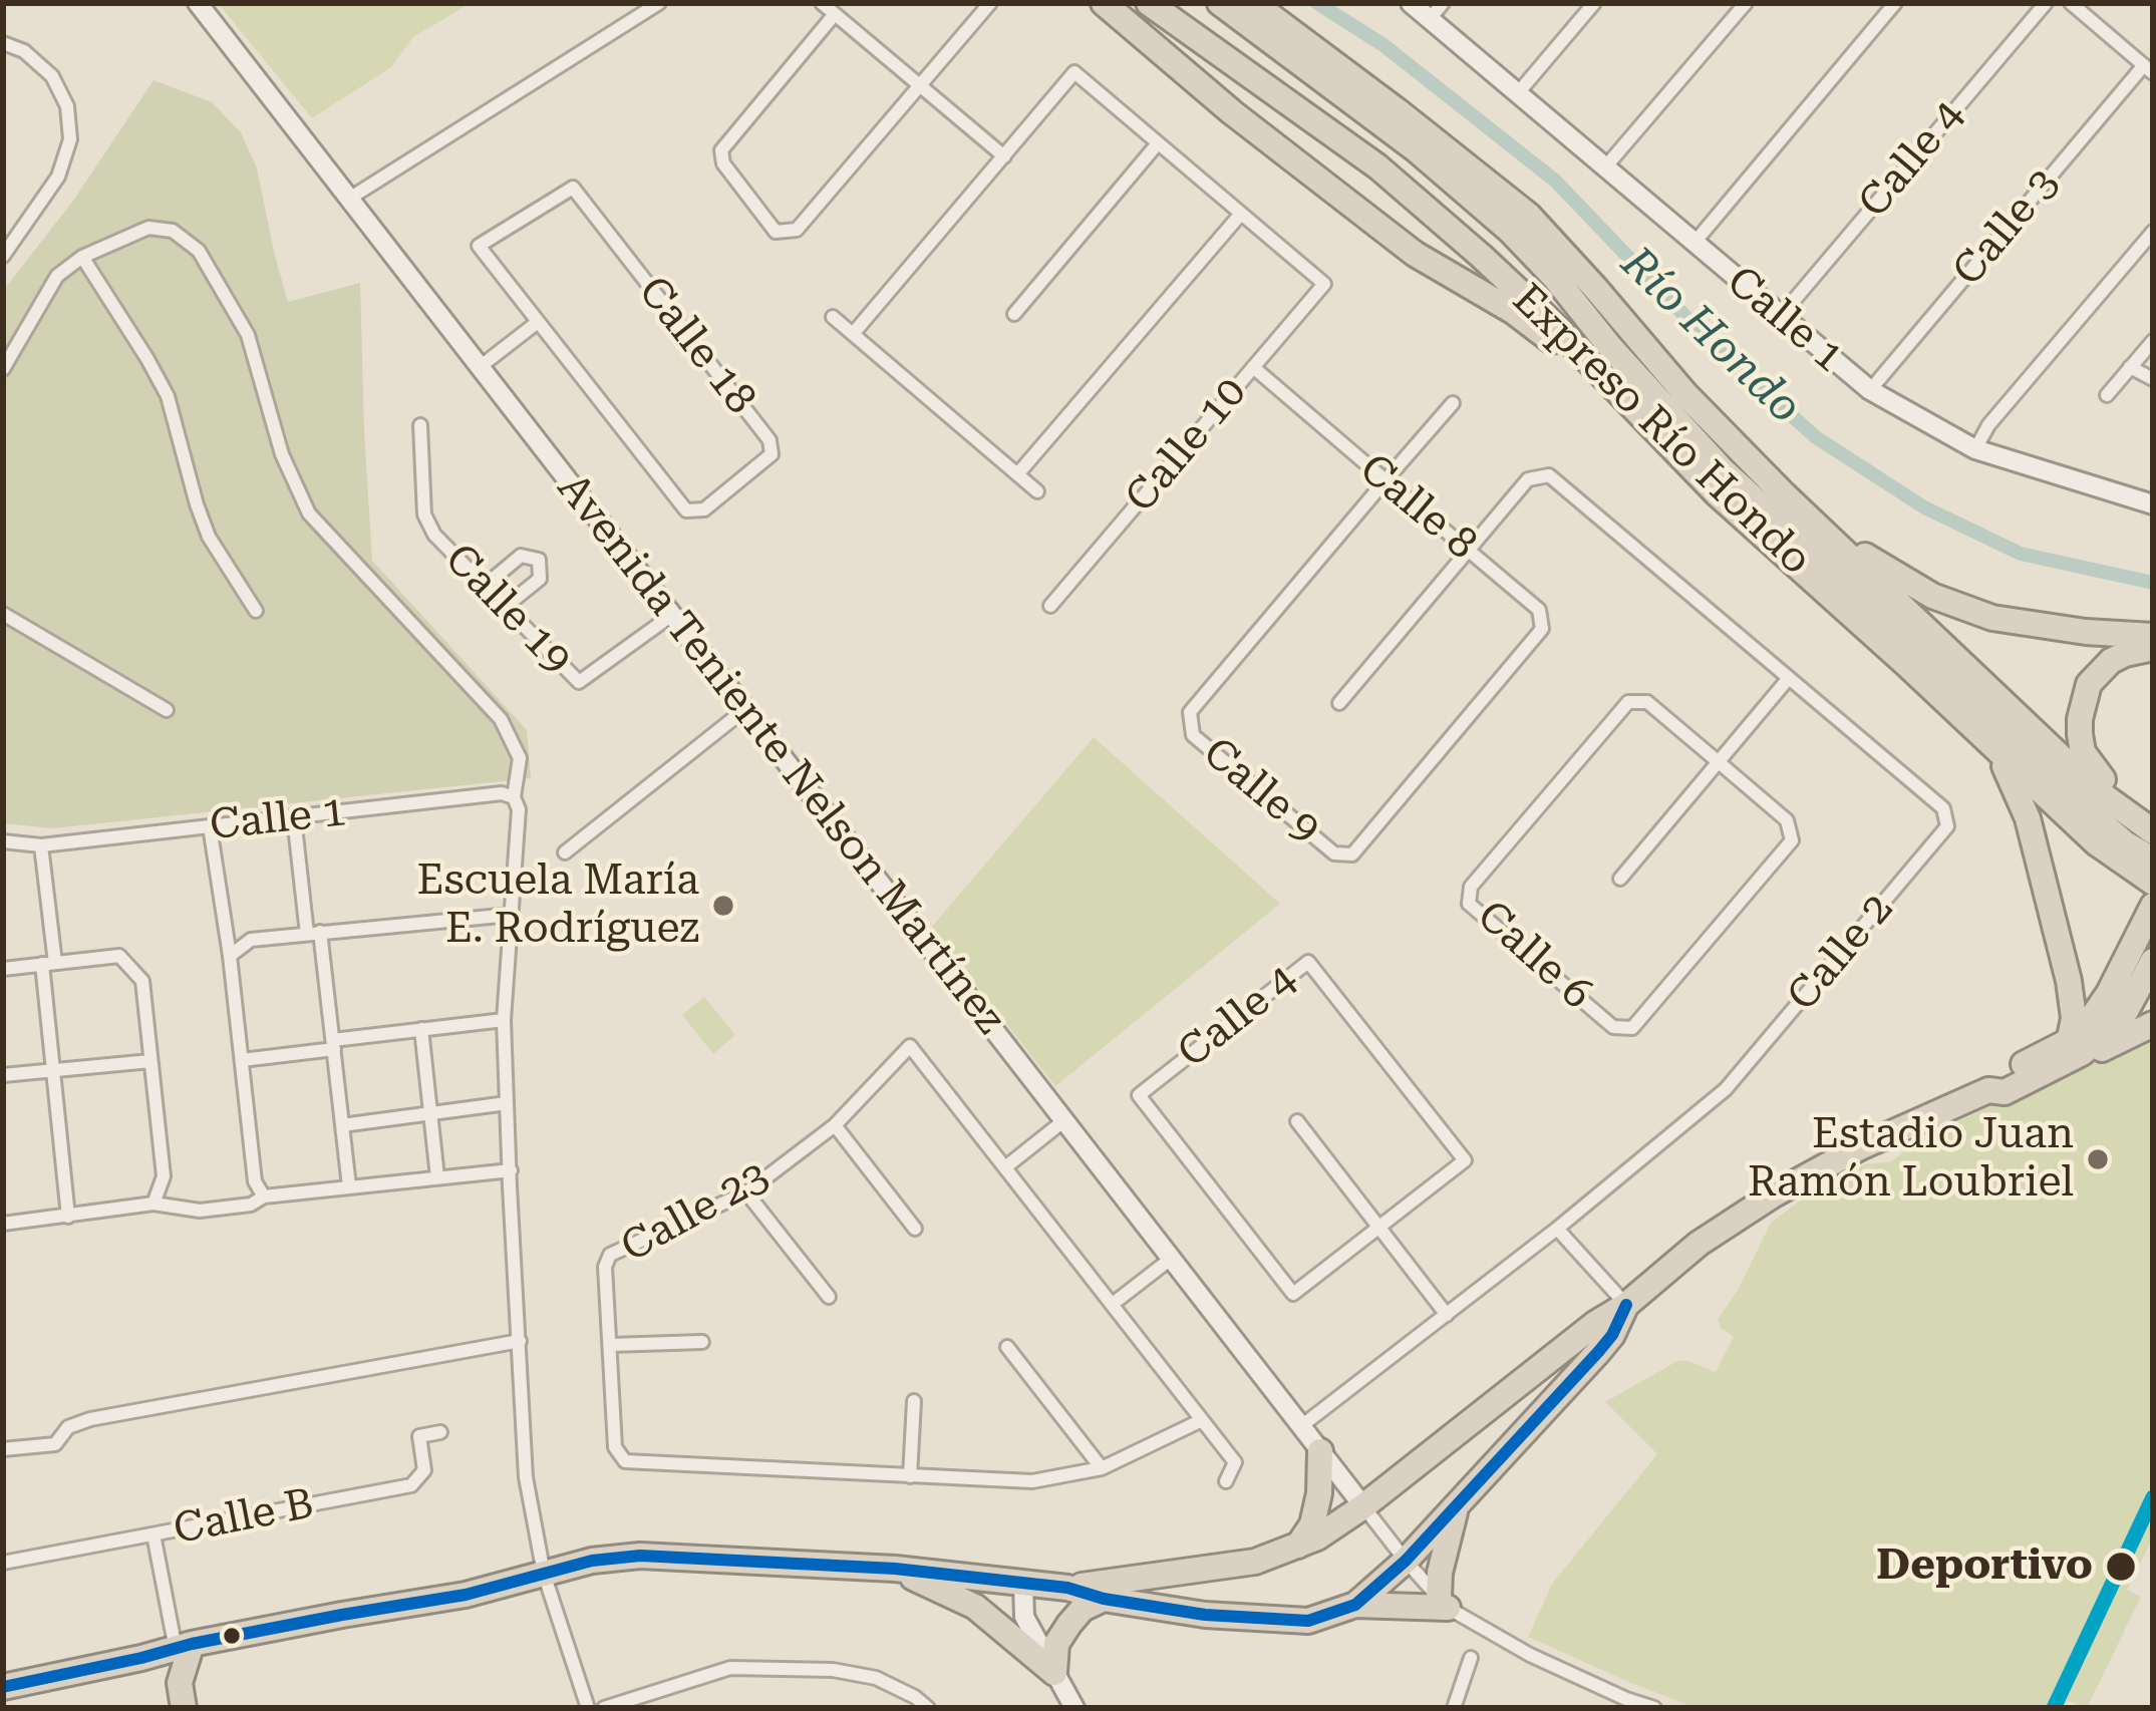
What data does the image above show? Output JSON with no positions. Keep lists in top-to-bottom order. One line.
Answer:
{"streets":{"highway":["Expreso Río Hondo"],"street":["Calle 4","Calle 3","Calle 1","Calle 18","Calle 10","Calle 8","Calle 19","Avenida Teniente Nelson Martínez","Calle 9","Calle 2","Calle 6","Calle 23","Calle B"]},"crossings":[["Calle 4","Calle 1"],["Calle 3","Calle 1"],["Calle 10","Calle 8"],["Calle 8","Calle 9"],["Calle 8","Calle 2"],["Calle 19","Avenida Teniente Nelson Martínez"],["Avenida Teniente Nelson Martínez","Calle 2"]],"water":["Río Hondo"],"places":["Escuela María E. Rodríguez","Estadio Juan Ramón Loubriel","Deportivo"]}
